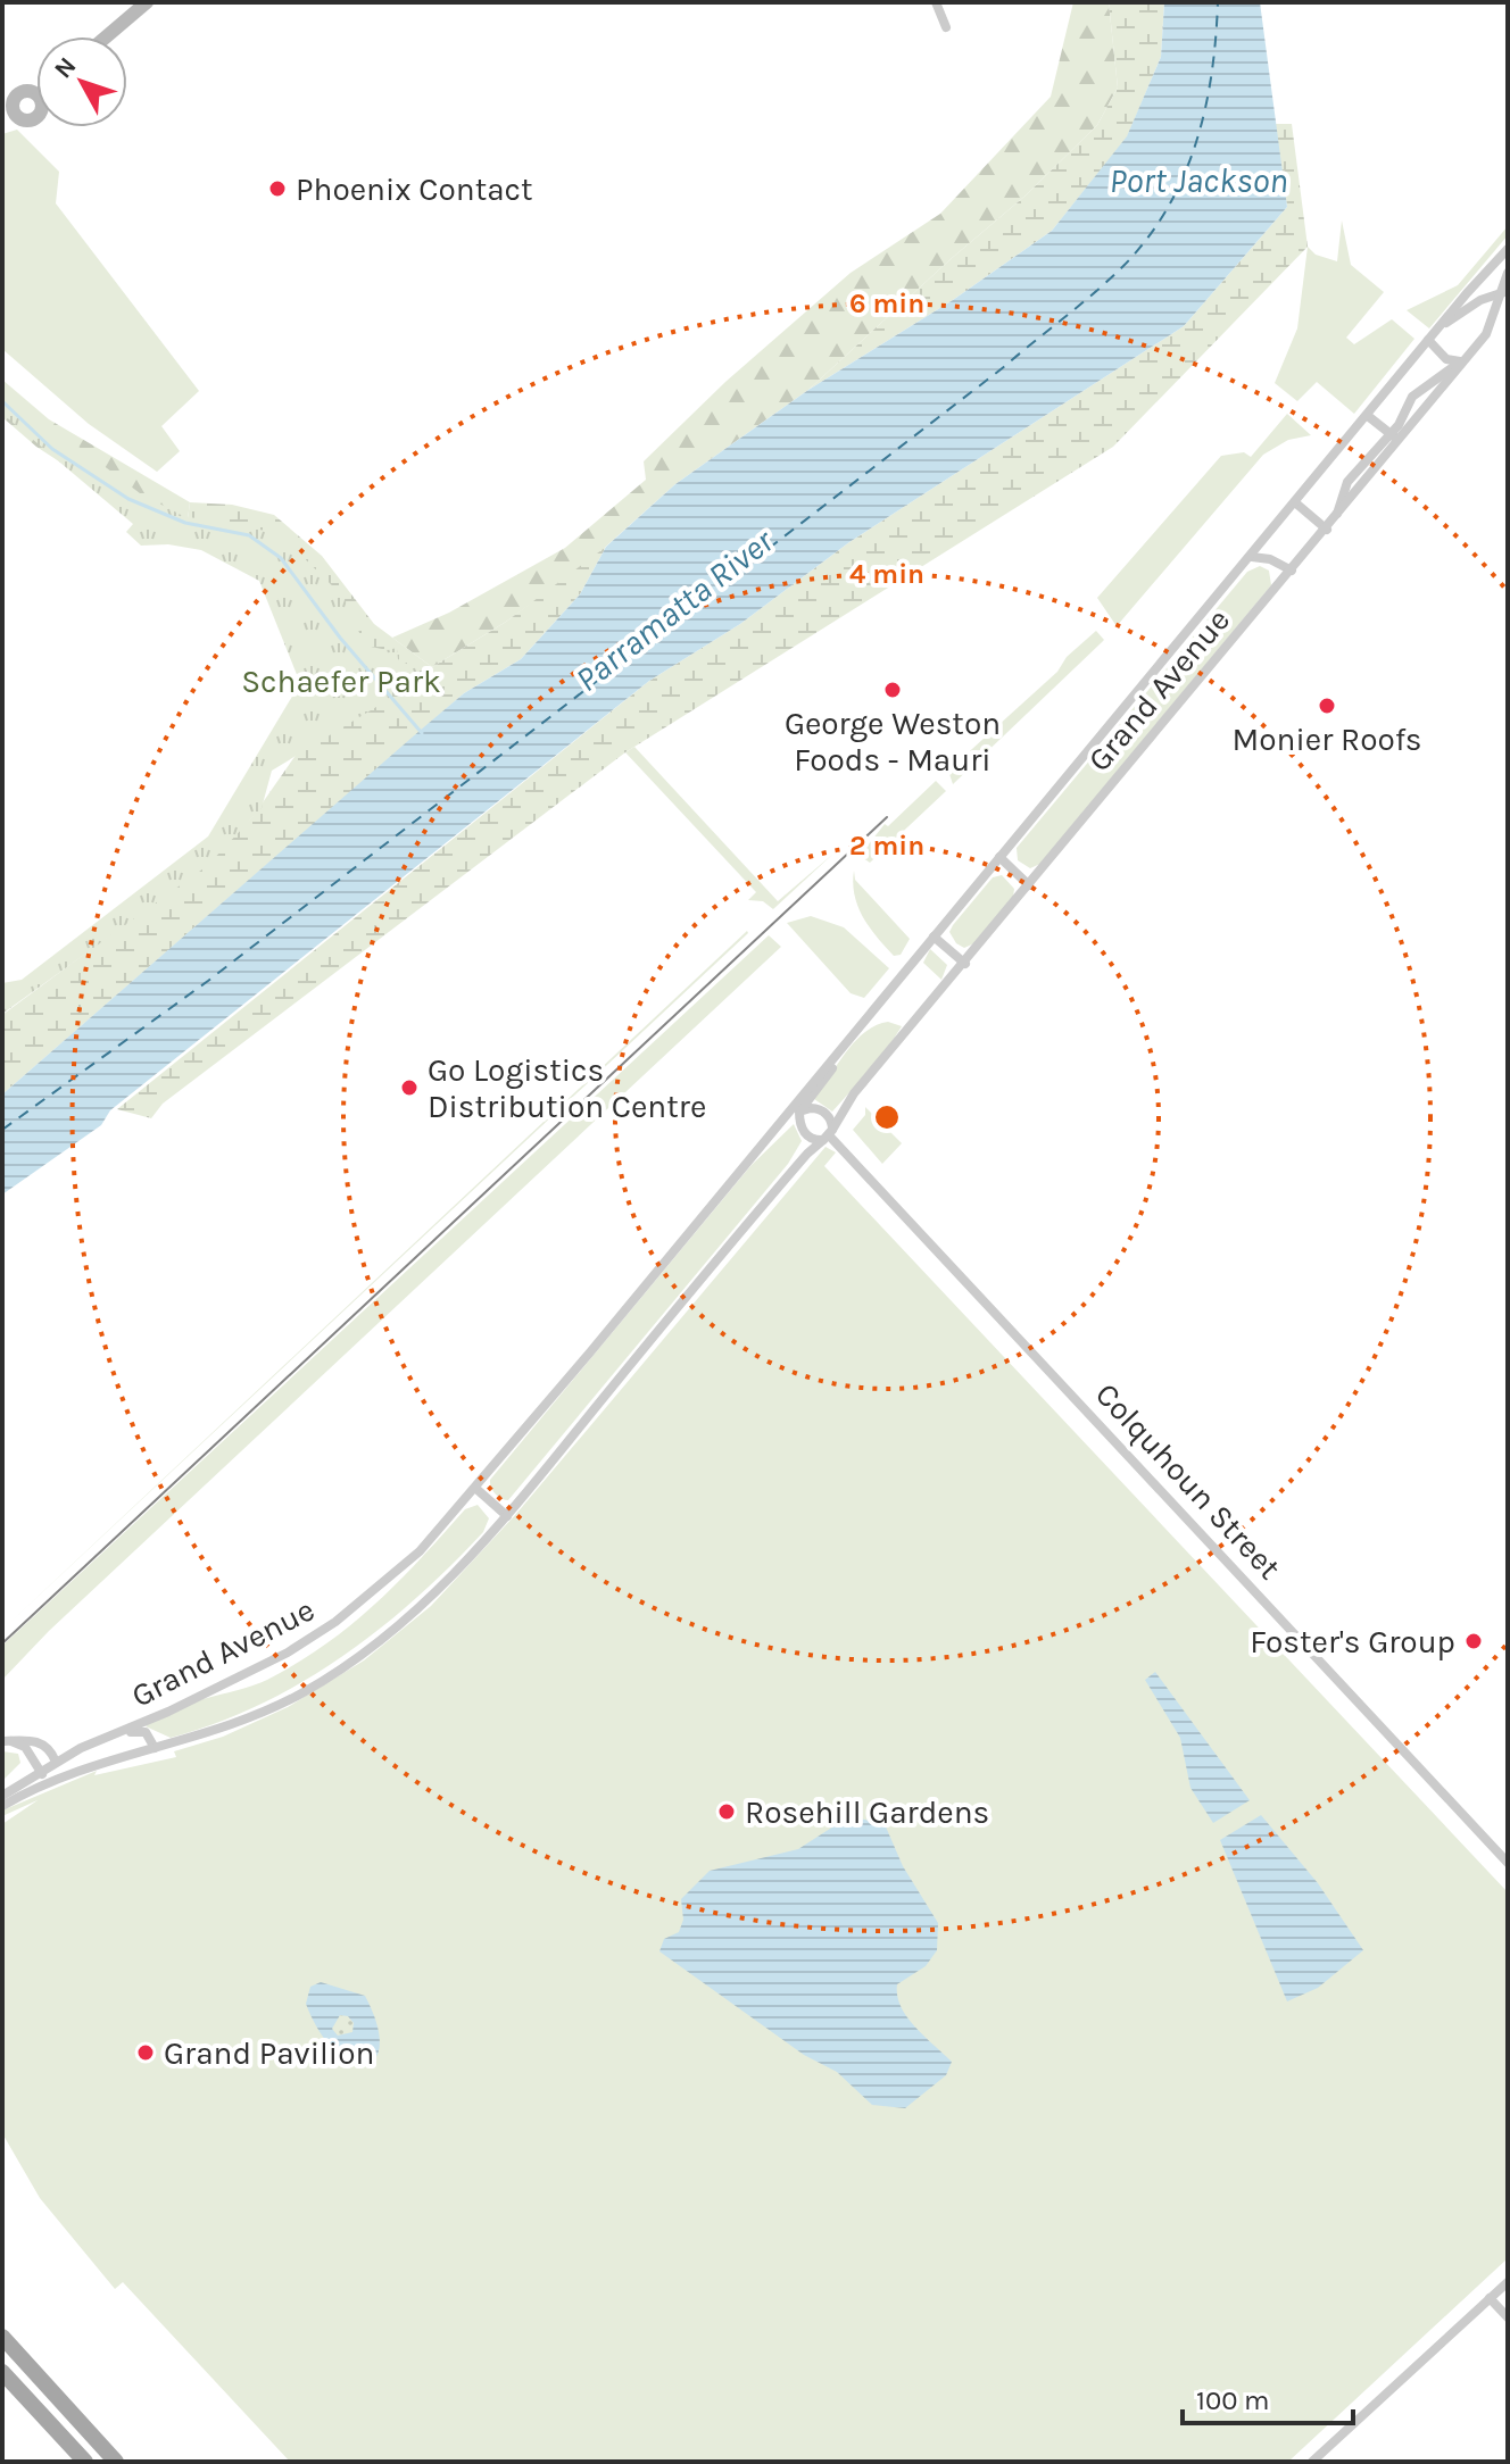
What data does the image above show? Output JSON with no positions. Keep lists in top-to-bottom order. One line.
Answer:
{"streets":{"street":["Grand Avenue","Colquhoun Street"]},"crossings":[["Grand Avenue","Colquhoun Street"]],"water":["Port Jackson","Parramatta River"],"parks":["Schaefer Park"],"places":["Phoenix Contact","George Weston Foods - Mauri","Monier Roofs","Go Logistics Distribution Centre","Foster's Group","Rosehill Gardens","Grand Pavilion"],"scale_bar":"100 m","north":"top left","rings":["6 min","4 min","2 min"]}
